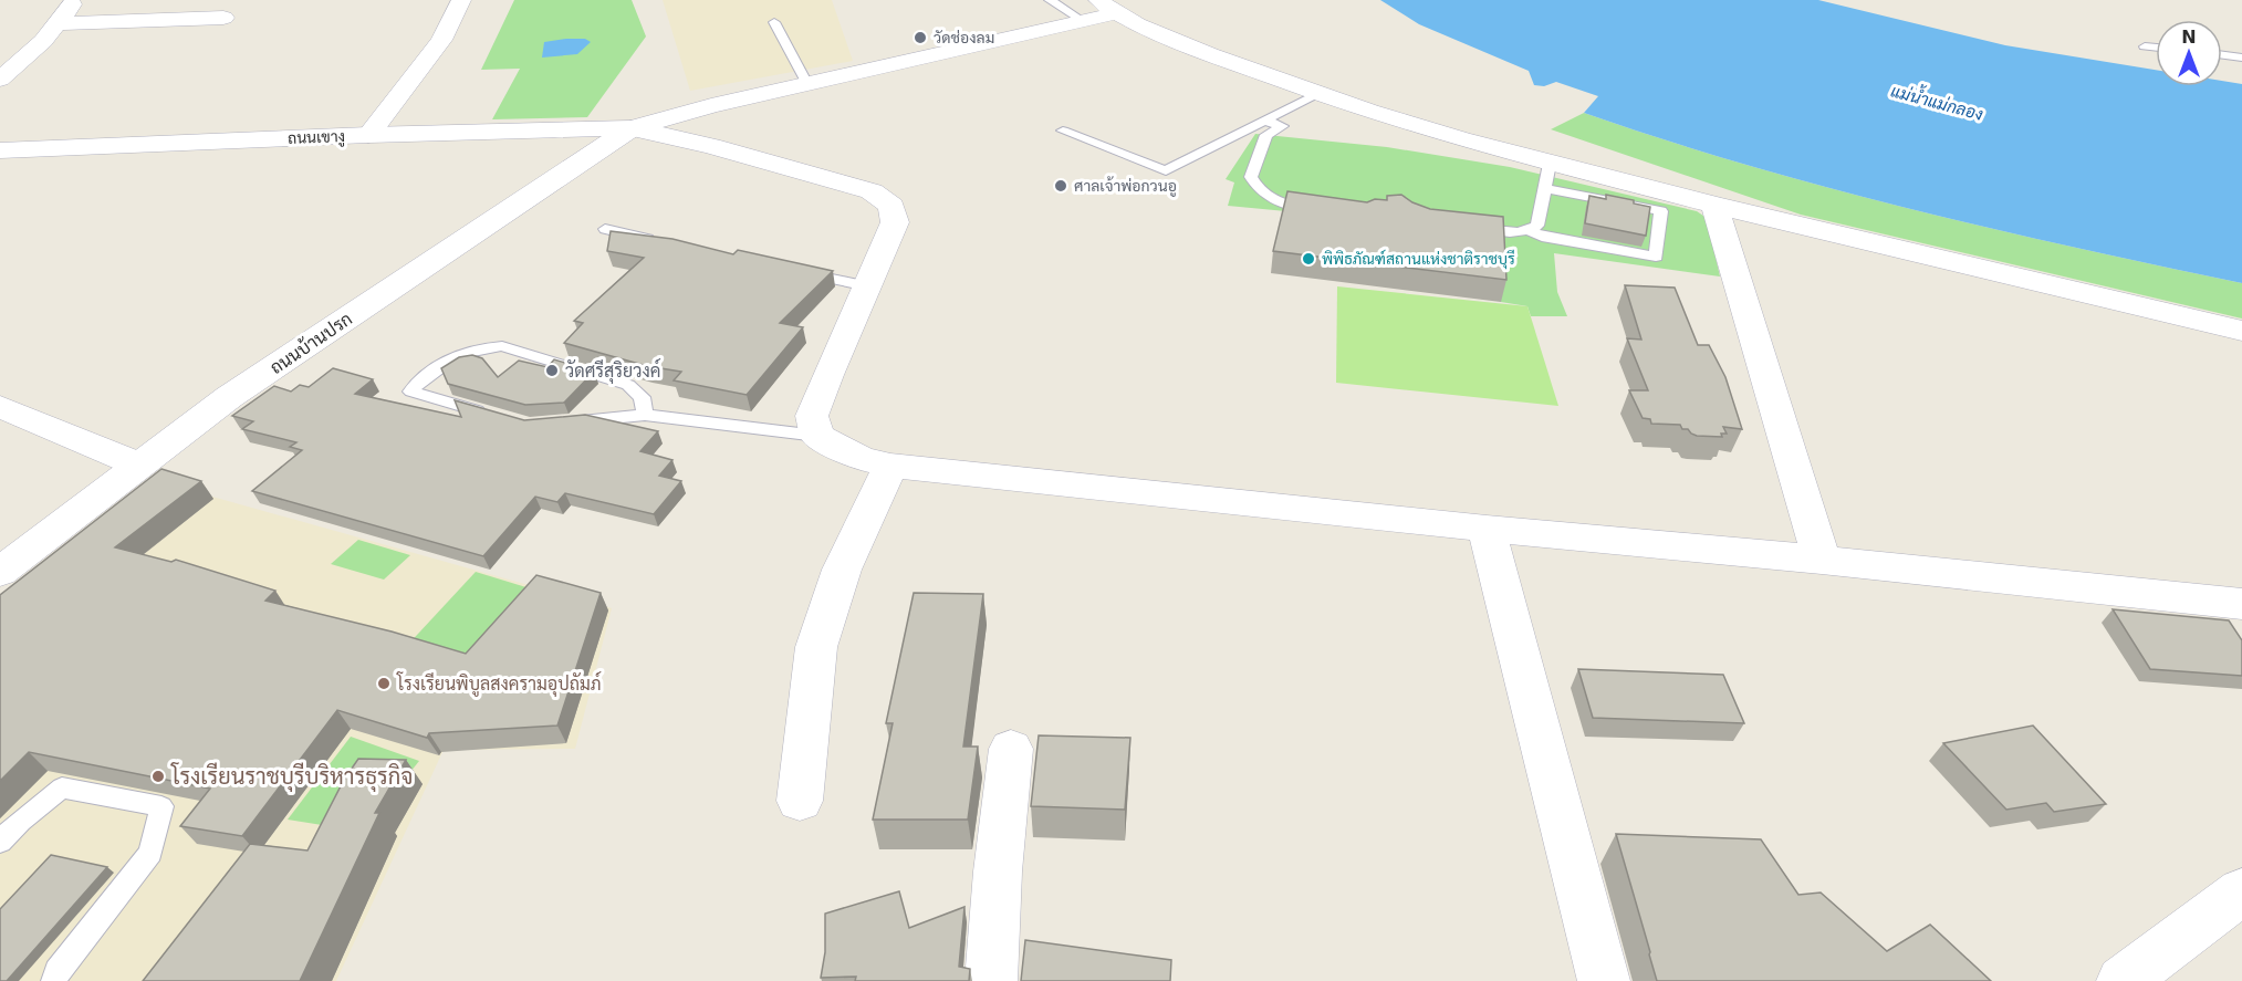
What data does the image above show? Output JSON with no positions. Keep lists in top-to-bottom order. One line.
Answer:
{"streets":{"street":["ถนนเขางู","ถนนบ้านปรก"]},"crossings":[["ถนนเขางู","ถนนบ้านปรก"]],"water":["แม่น้ำแม่กลอง"],"places":["วัดช่องลม","ศาลเจ้าพ่อกวนอู","พิพิธภัณฑ์สถานแห่งชาติราชบุรี","วัดศรีสุริยวงค์","โรงเรียนพิบูลสงครามอุปถัมภ์","โรงเรียนราชบุรีบริหารธุรกิจ"],"north":"top"}
